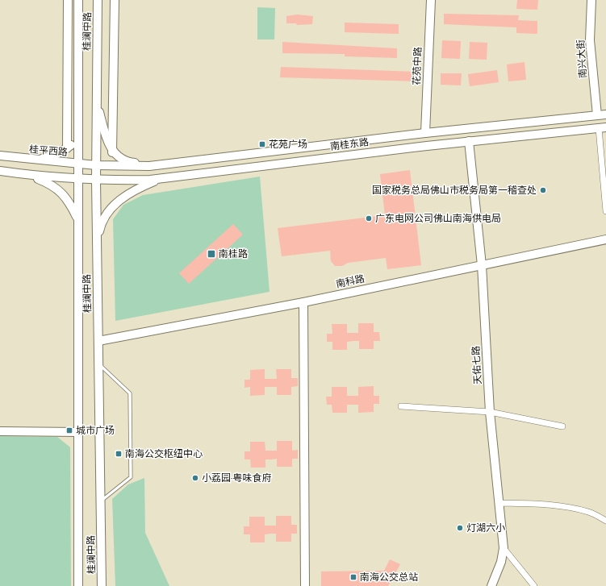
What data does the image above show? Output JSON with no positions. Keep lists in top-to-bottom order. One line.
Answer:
{"streets":{"main road":["桂澜中路","南兴大街","花苑中路","南桂东路","桂平西路","南科路","天佑七路"]},"crossings":[["桂澜中路","南桂东路"],["桂澜中路","桂平西路"],["桂澜中路","南科路"],["南兴大街","南桂东路"],["花苑中路","南桂东路"],["南桂东路","桂平西路"],["南桂东路","天佑七路"],["南科路","天佑七路"]],"places":{"transit":["花苑广场","南桂路","城市广场","南海公交枢纽中心","南海公交总站"],"other":["国家税务总局佛山市税务局第一稽查处","广东电网公司佛山南海供电局","小荔园·粤味食府","灯湖六小"]}}
